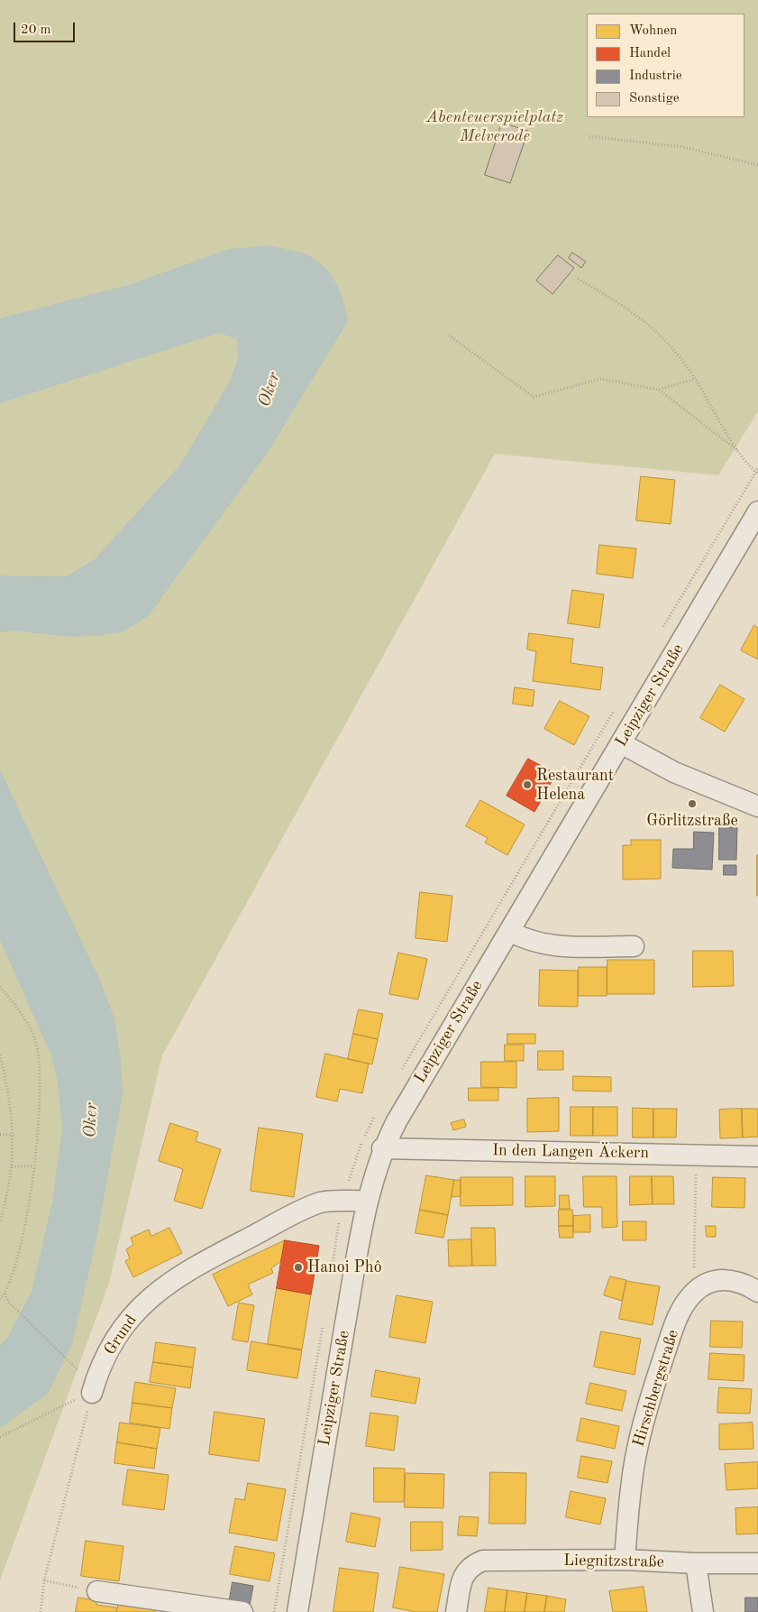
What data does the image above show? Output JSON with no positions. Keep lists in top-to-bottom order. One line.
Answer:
{"streets":{"street":["Leipziger Straße","In den Langen Äckern","Grund","Hirschbergstraße","Liegnitzstraße"]},"crossings":[["Leipziger Straße","In den Langen Äckern"],["Leipziger Straße","Grund"],["Hirschbergstraße","Liegnitzstraße"]],"water":["Oker"],"parks":["Abenteuerspielplatz Melverode"],"places":["Restaurant Helena","Görlitzstraße","Hanoi Phô"],"legend":["Wohnen","Handel","Industrie","Sonstige"],"scale_bar":"20 m"}
